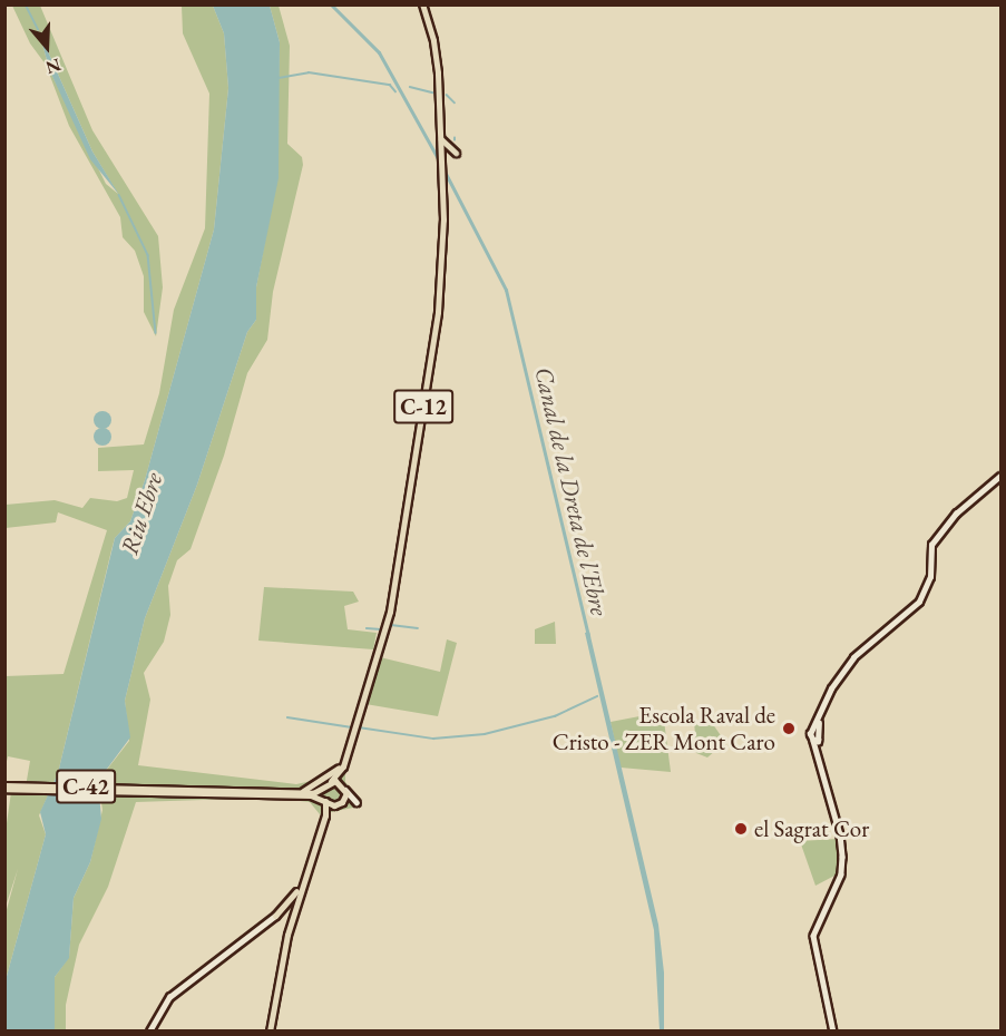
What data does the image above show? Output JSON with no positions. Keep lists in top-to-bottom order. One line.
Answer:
{"streets":{"main road":["C-12","C-42"]},"crossings":[["C-12","C-42"]],"water":["Canal de la Dreta de l'Ebre","Riu Ebre"],"places":["Escola Raval de Cristo - ZER Mont Caro","el Sagrat Cor"],"north":"bottom"}
